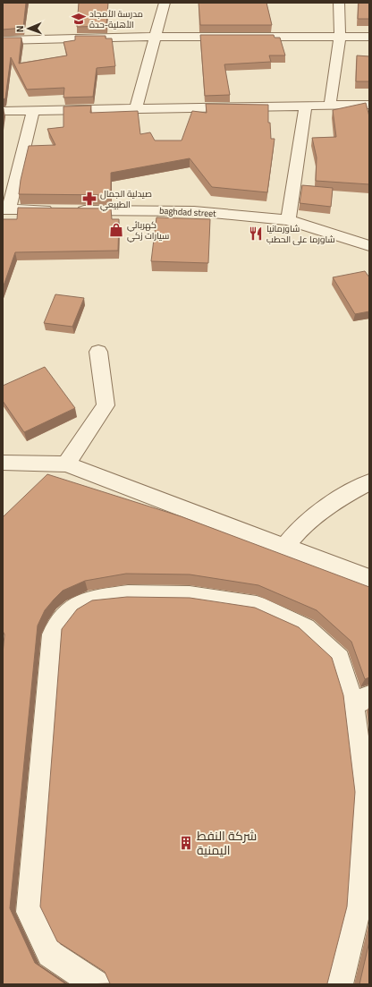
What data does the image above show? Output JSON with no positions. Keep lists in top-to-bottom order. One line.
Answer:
{"streets":{"street":["baghdad street"]},"places":{"school or university":["مدرسة الأمجاد الأهلية-حدة"],"pharmacy":["صيدلية الجمال الطبيعي"],"shop":["كهربائي سيارات زكي"],"restaurant":["شاورمانيا شاورما على الحطب"],"building":["شركة النفط اليمنية"]},"north":"left"}
